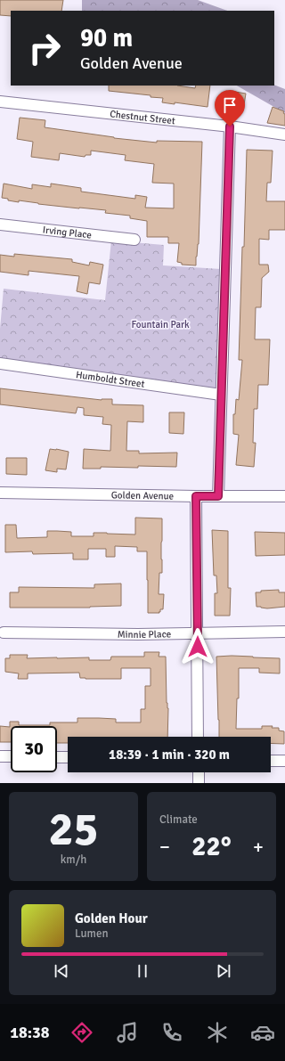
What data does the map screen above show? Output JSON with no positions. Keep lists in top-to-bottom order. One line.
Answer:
{"streets":{"street":["Chestnut Street","Irving Place","Humboldt Street","Golden Avenue","Minnie Place"]},"parks":["Fountain Park"],"page":{"turn":["90 m","Golden Avenue"],"limit":"30","trip":"18:39 · 1 min · 320 m","tile":[["25","km/h"],"Climate"],"heat":["−","22°","+"],"song":["Golden Hour","Lumen"],"tabs":"18:38"}}
